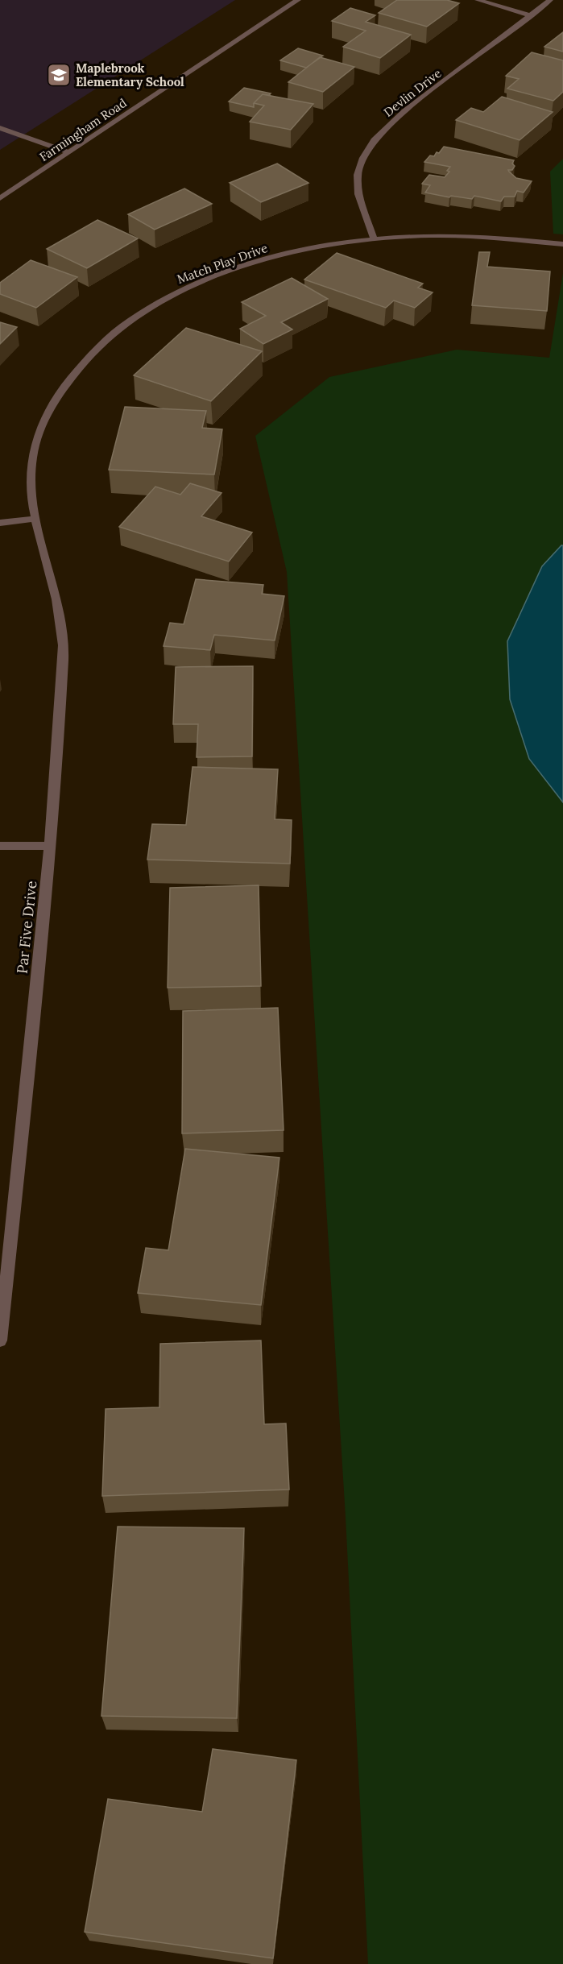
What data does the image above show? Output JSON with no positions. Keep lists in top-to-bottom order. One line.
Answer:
{"streets":{"street":["Devlin Drive","Farmingham Road","Match Play Drive","Par Five Drive"]},"crossings":[["Devlin Drive","Match Play Drive"],["Match Play Drive","Par Five Drive"]],"places":{"school or university":["Maplebrook Elementary School"]}}
